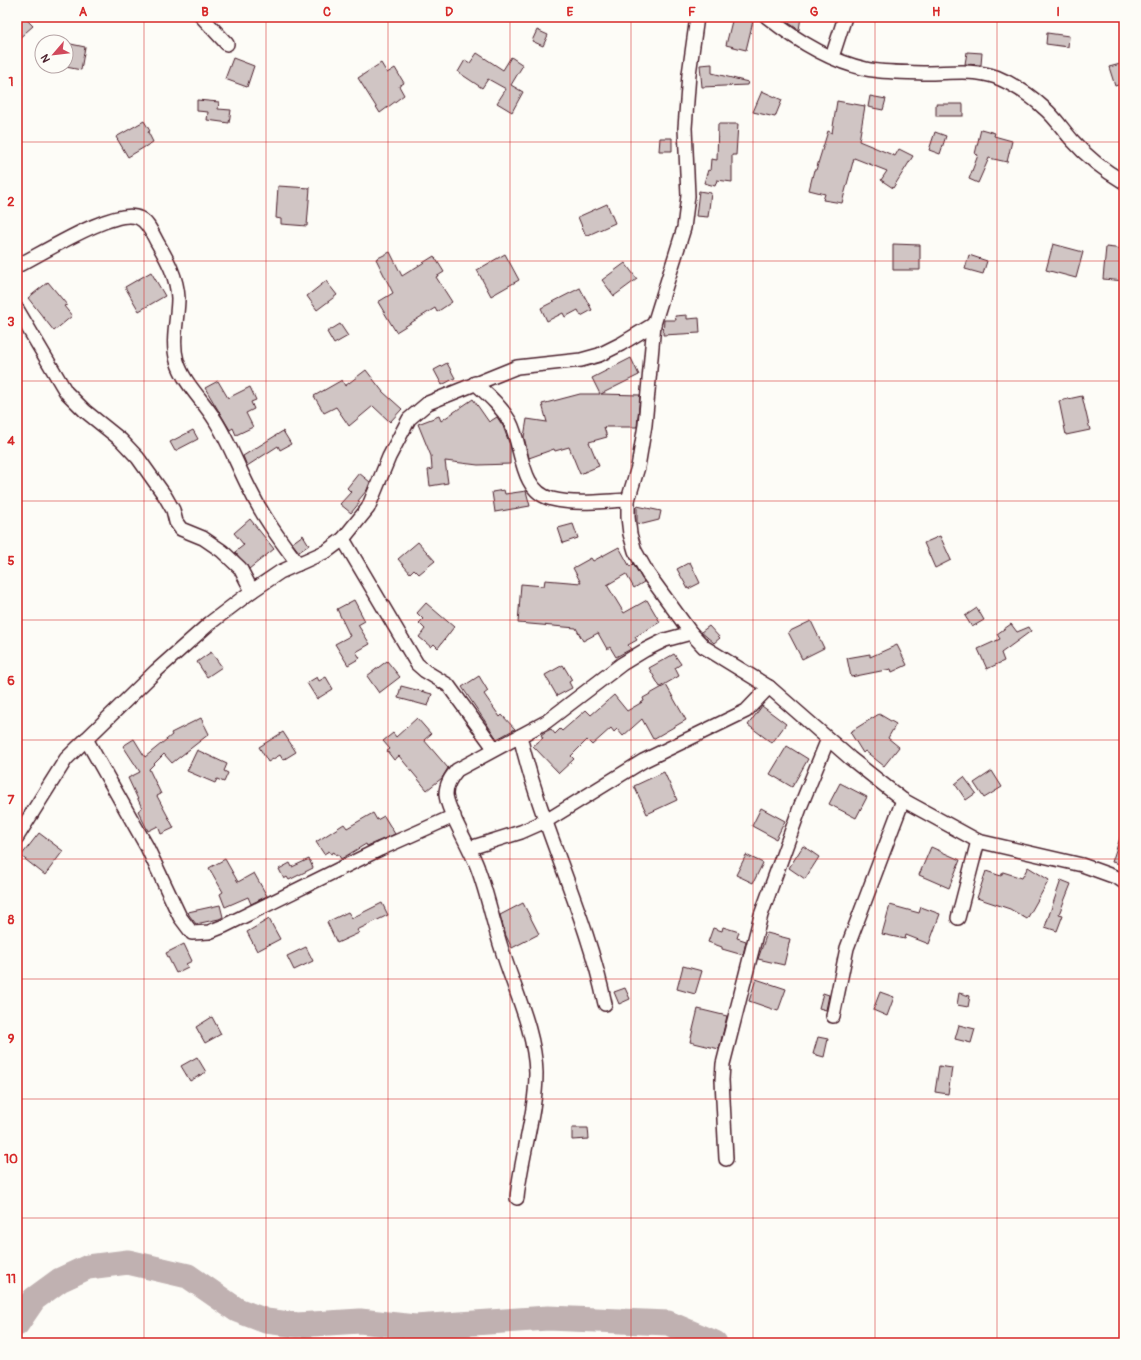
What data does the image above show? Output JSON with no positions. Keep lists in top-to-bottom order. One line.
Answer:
{"north":"bottom left","grid":{"columns":["A","B","C","D","E","F","G","H","I"],"rows":["1","2","3","4","5","6","7","8","9","10","11"]}}
